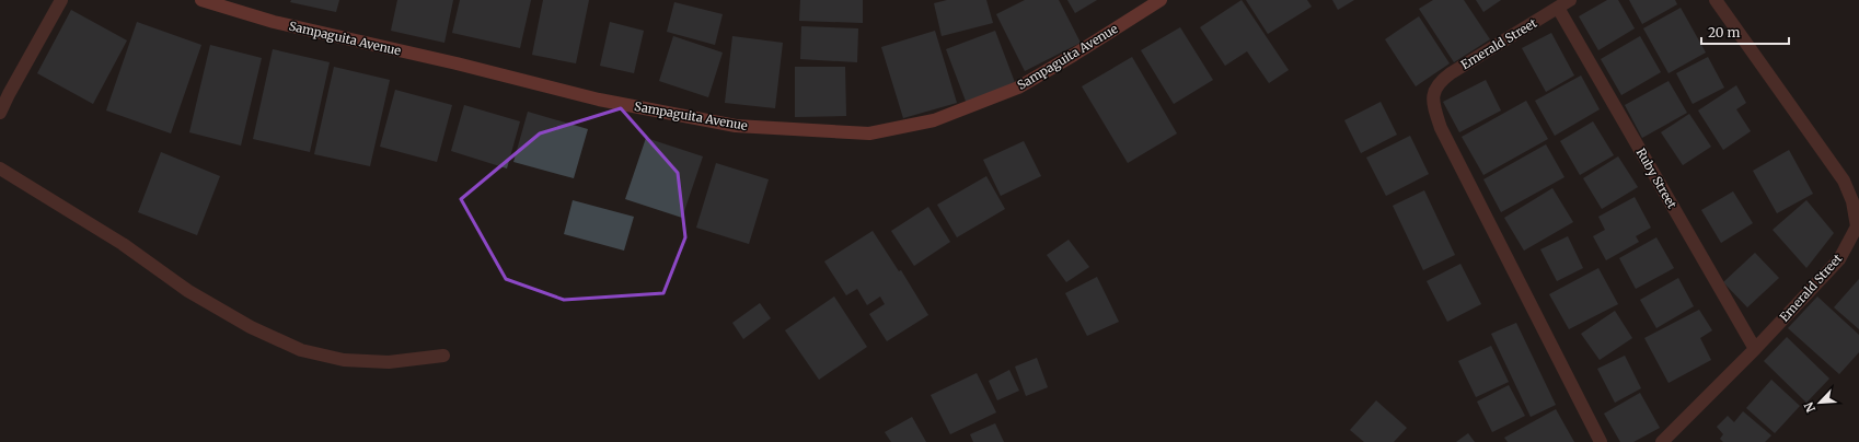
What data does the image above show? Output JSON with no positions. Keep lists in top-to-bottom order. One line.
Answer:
{"streets":{"street":["Sampaguita Avenue","Emerald Street","Ruby Street"]},"crossings":[["Emerald Street","Ruby Street"]],"scale_bar":"20 m","north":"bottom left"}
